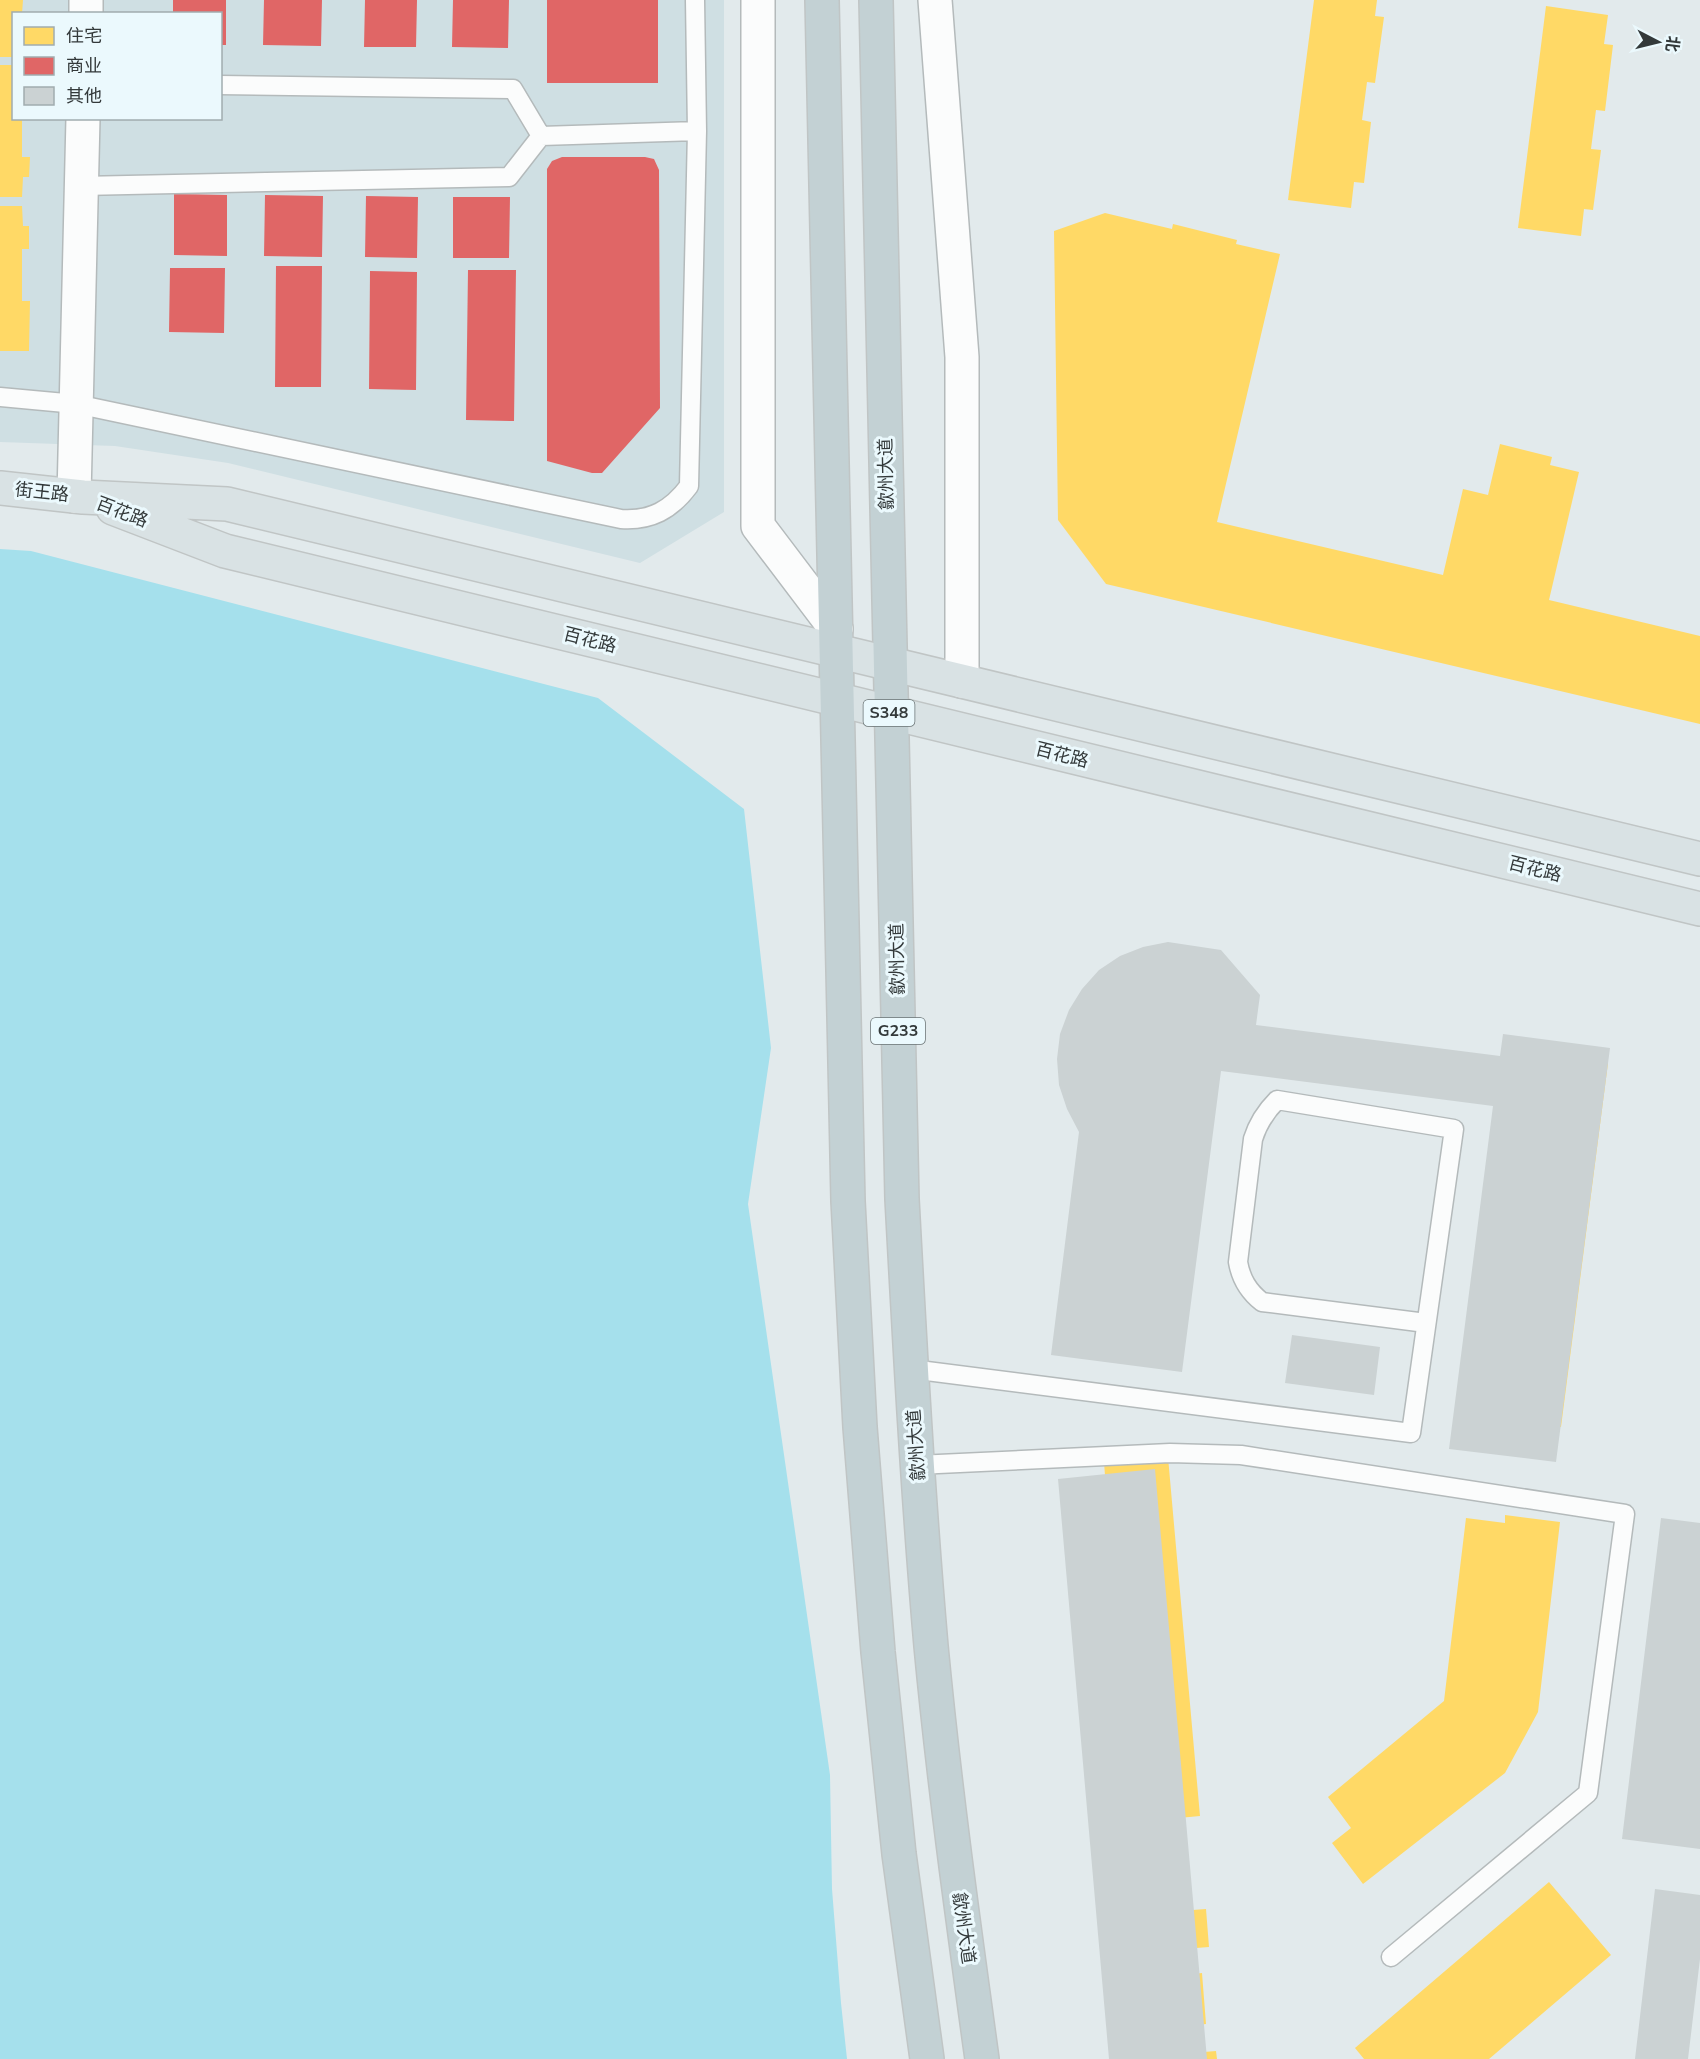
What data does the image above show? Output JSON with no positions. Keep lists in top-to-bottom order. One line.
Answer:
{"streets":{"highway":["歙州大道","G233"],"main road":["街王路","百花路","S348"]},"crossings":[["歙州大道","百花路"],["街王路","百花路"],["百花路","G233"]],"legend":["住宅","商业","其他"],"north":"right"}
